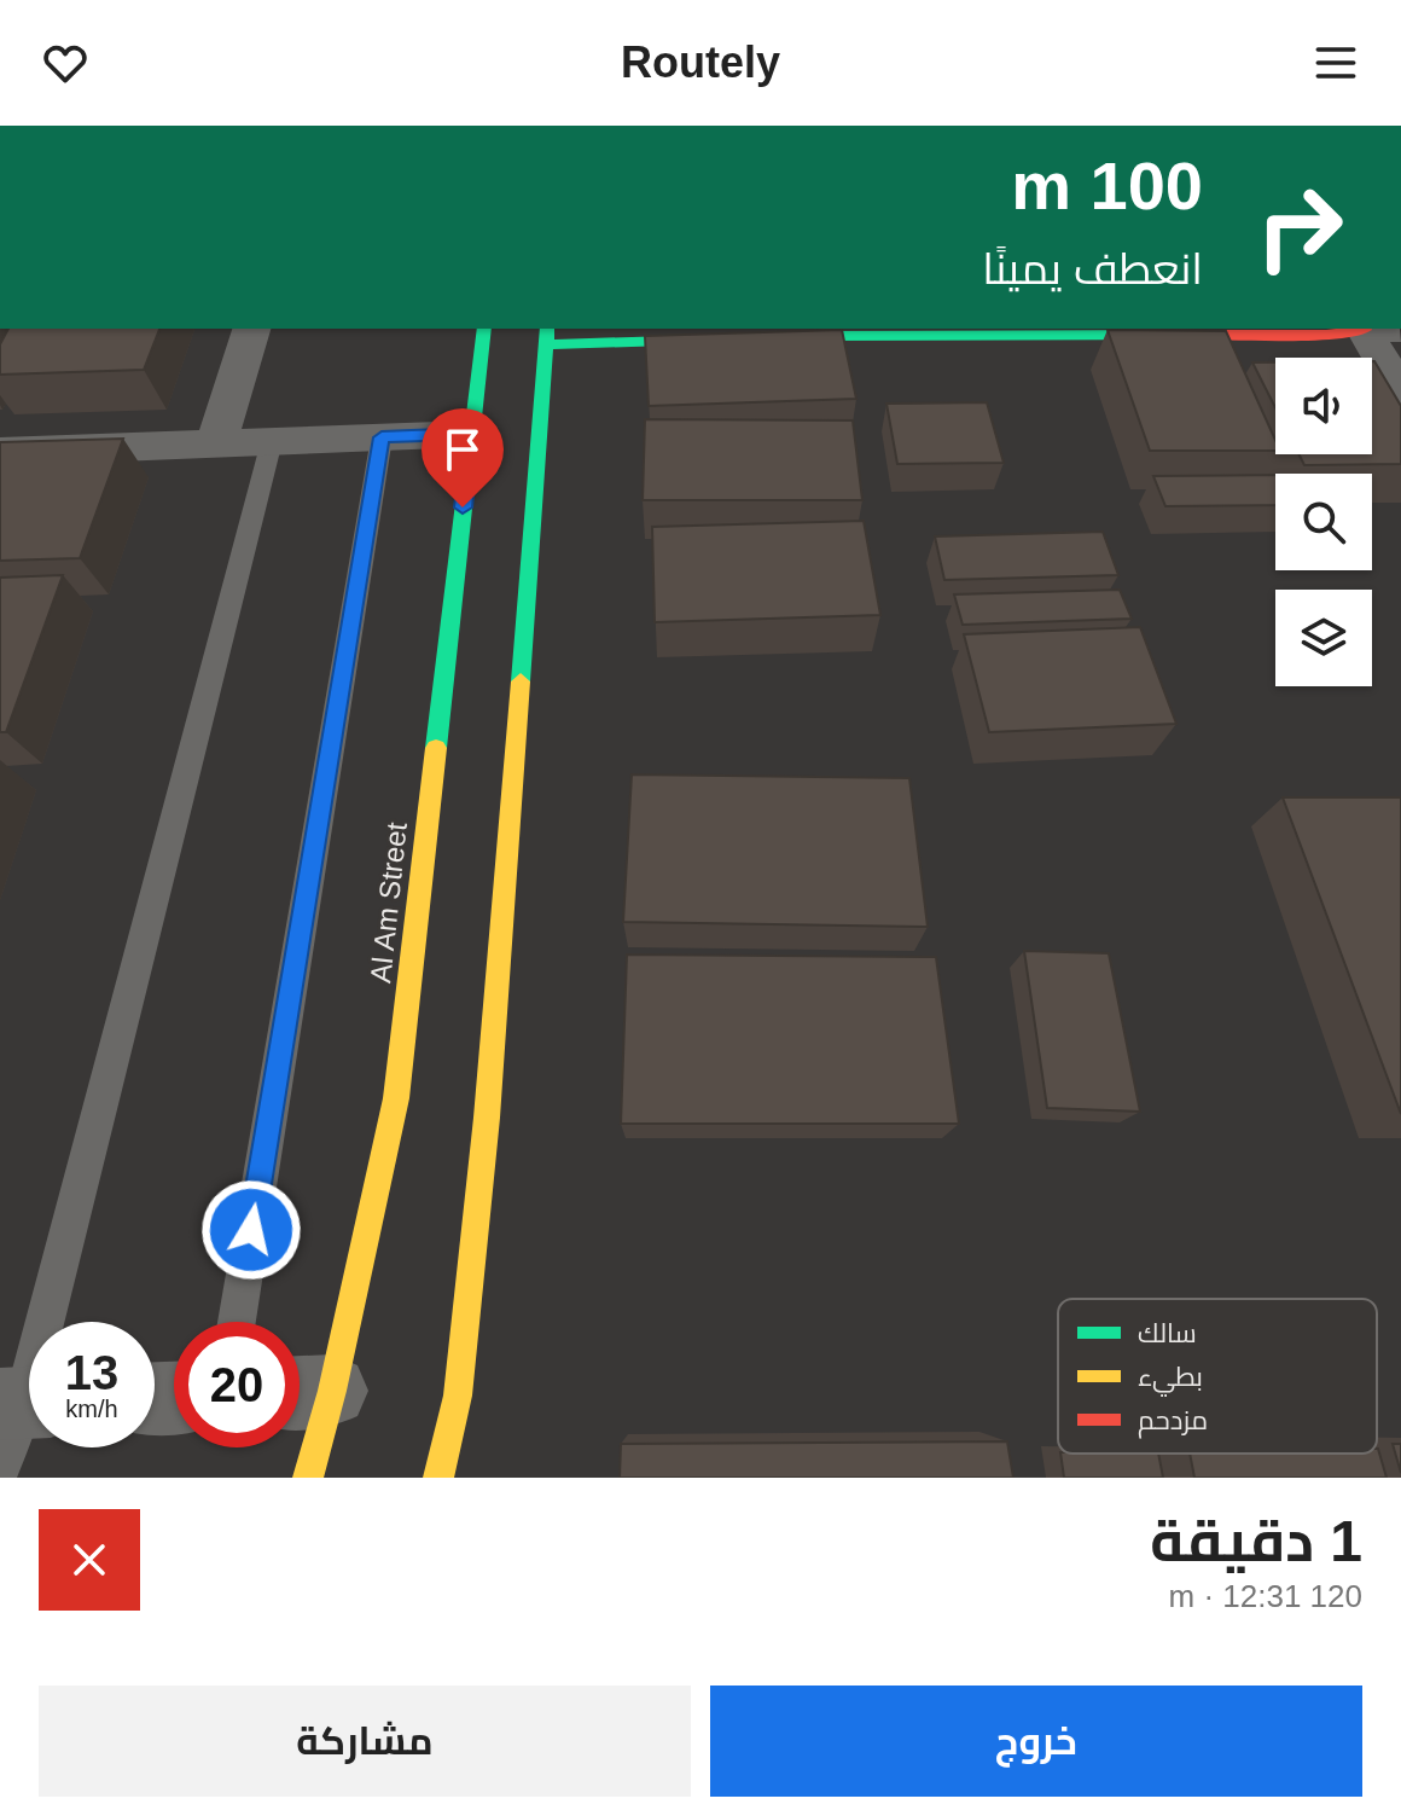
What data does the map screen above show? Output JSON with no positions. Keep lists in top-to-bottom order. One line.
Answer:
{"streets":{"main road":["Al Am Street"]},"legend":["سالك","بطيء","مزدحم"],"page":{"header":"Routely","turn":["100 m","انعطف يمينًا"],"speed":"13 km/h","limit":"20","heading":["1 دقيقة","120 m · 12:31"],"buttons":["خروج","مشاركة"]}}
